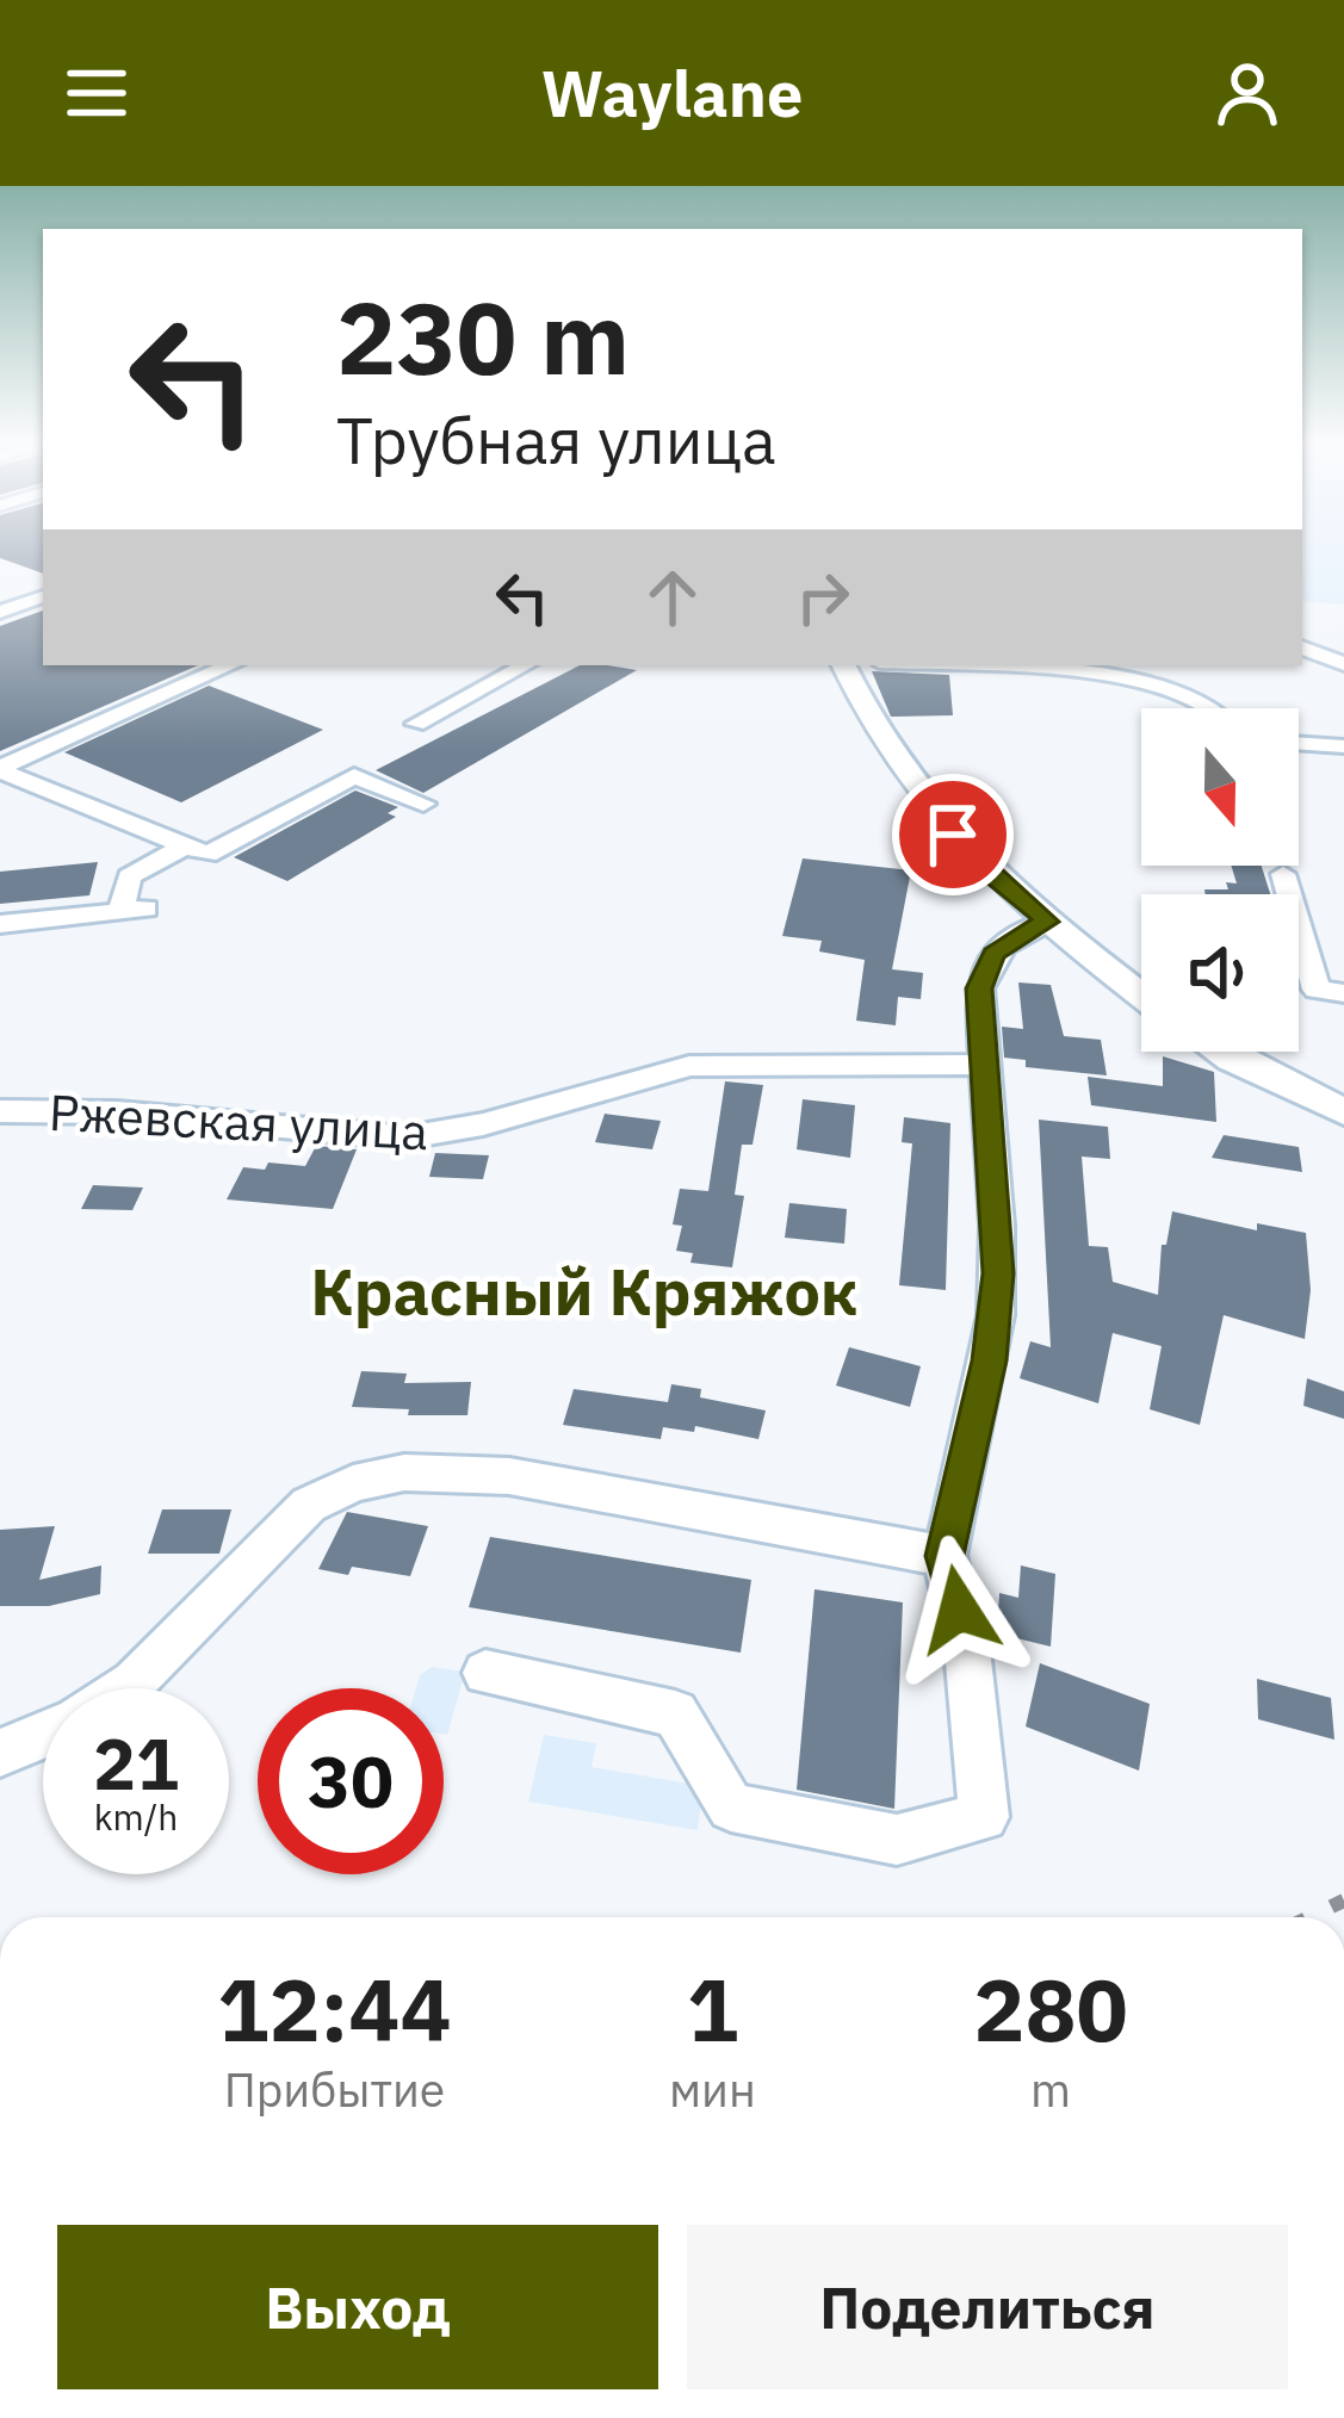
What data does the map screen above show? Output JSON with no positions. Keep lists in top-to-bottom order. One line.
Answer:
{"streets":{"street":["Ржевская улица"]},"districts":["Красный Кряжок"],"north":"bottom","page":{"header":"Waylane","turn":["230 m","Трубная улица"],"speed":"21 km/h","limit":"30","eta":["12:44","Прибытие","1","мин","280","m"],"buttons":["Выход","Поделиться"]}}
